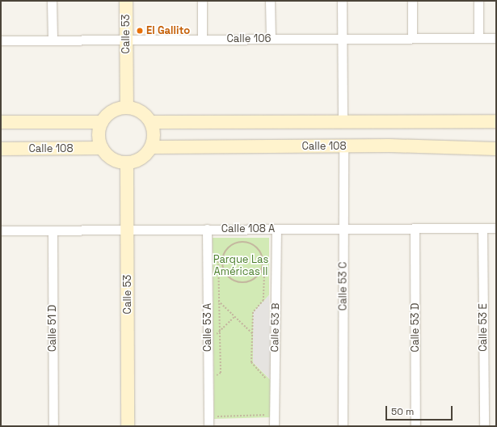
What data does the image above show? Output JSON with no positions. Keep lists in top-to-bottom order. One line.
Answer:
{"streets":{"main road":["Calle 53","Calle 108"],"street":["Calle 106","Calle 108 A","Calle 53 C","Calle 53 A","Calle 53 B","Calle 53 D","Calle 53 E","Calle 51 D"]},"crossings":[["Calle 53","Calle 106"],["Calle 53","Calle 108"],["Calle 53","Calle 108 A"],["Calle 108","Calle 53 C"],["Calle 108 A","Calle 53 C"],["Calle 108 A","Calle 53 A"],["Calle 108 A","Calle 53 B"],["Calle 108 A","Calle 53 D"],["Calle 108 A","Calle 53 E"],["Calle 108 A","Calle 51 D"]],"parks":["Parque Las Américas II"],"places":["El Gallito"],"scale_bar":"50 m"}
